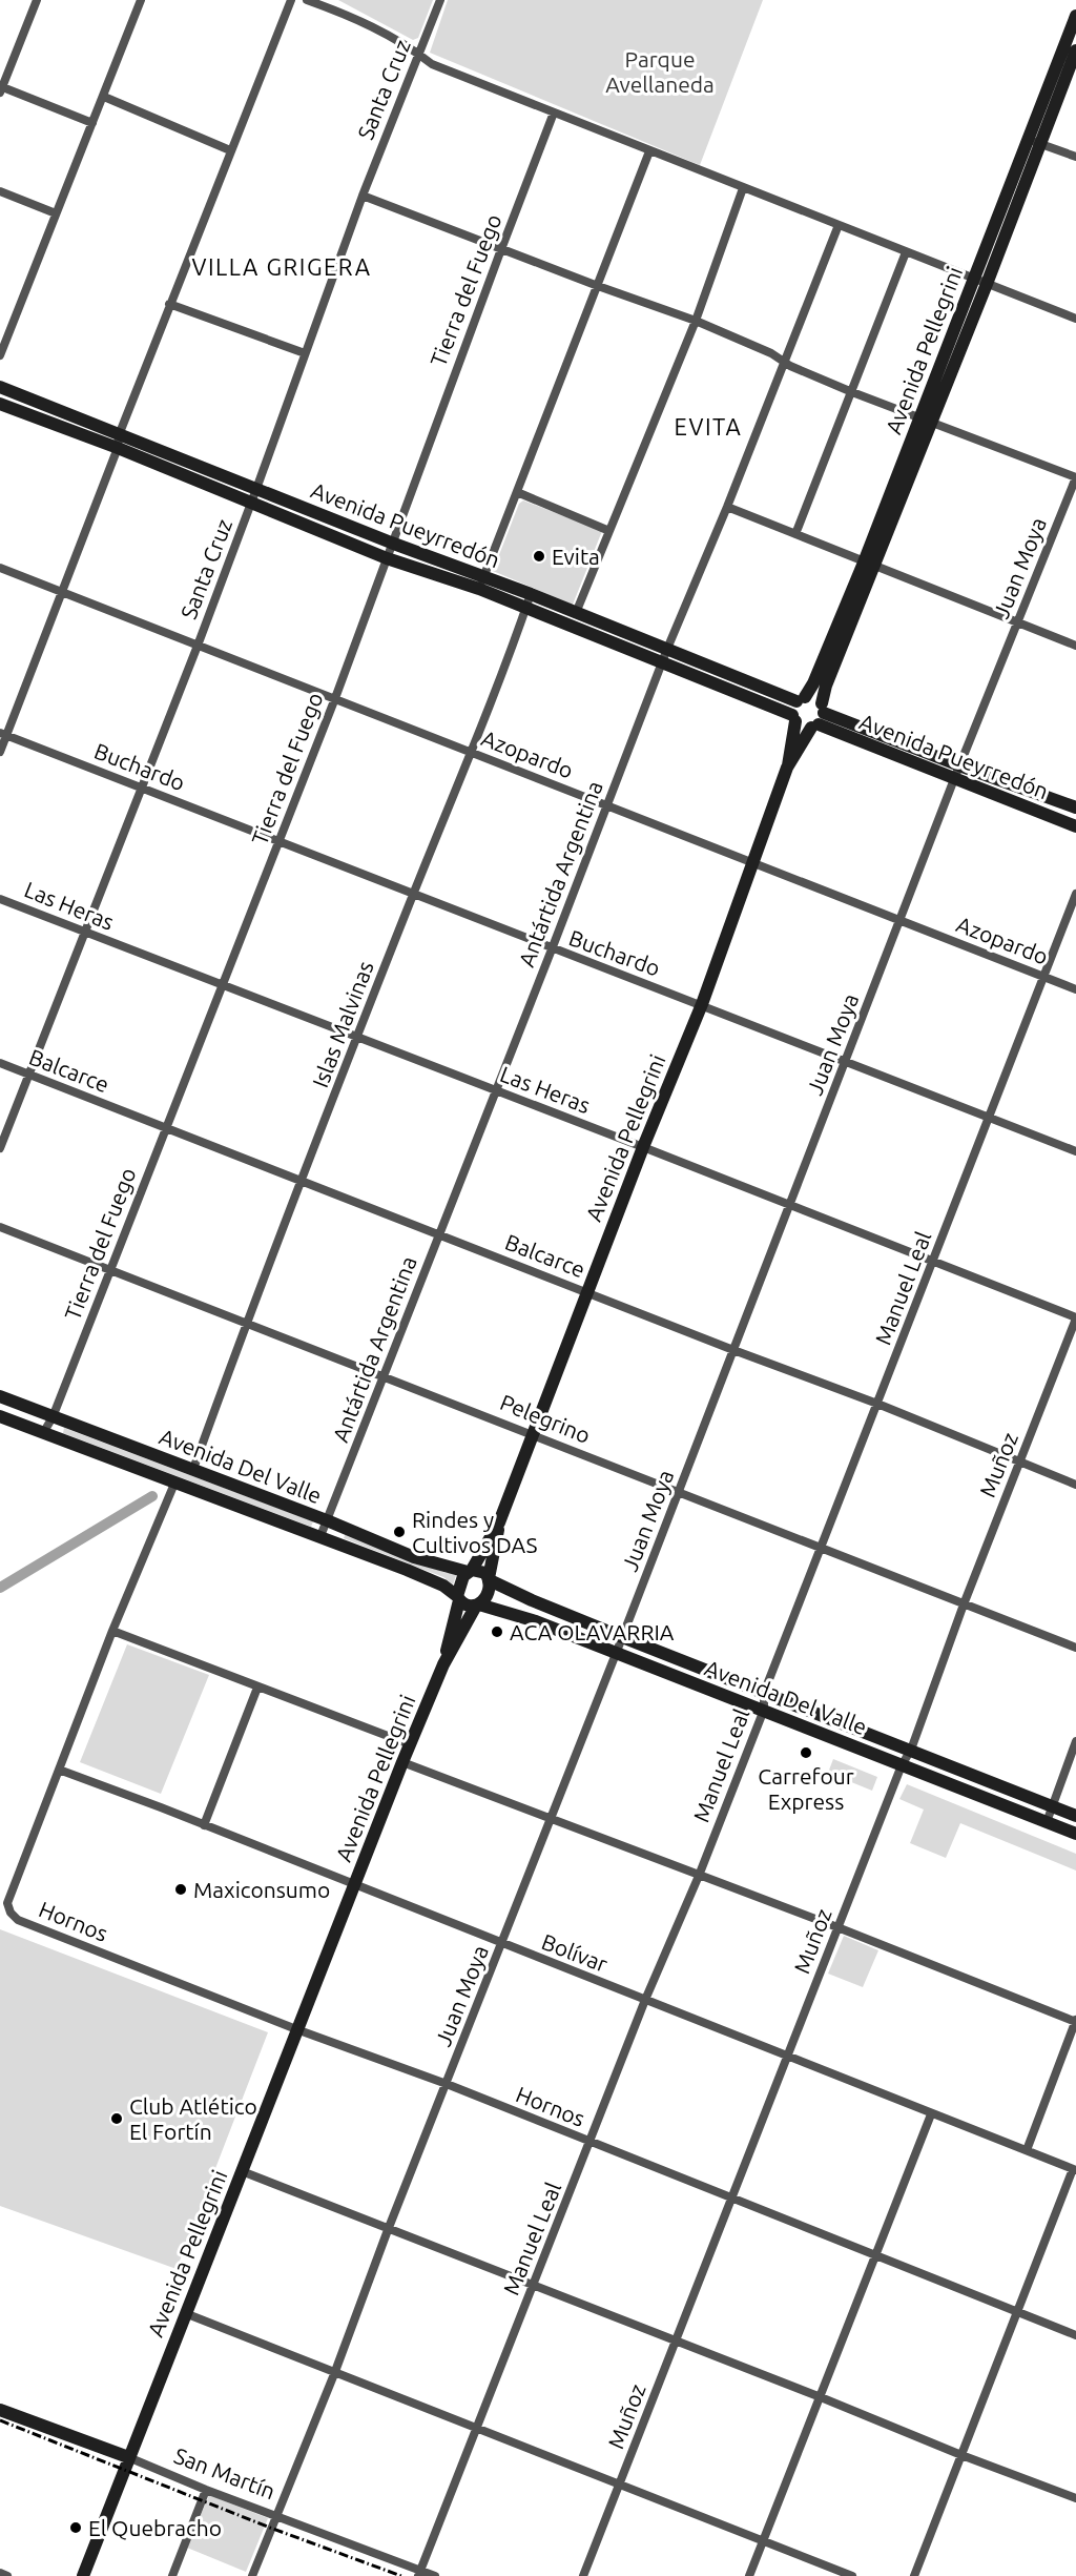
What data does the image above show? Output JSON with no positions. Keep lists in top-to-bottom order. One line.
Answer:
{"streets":{"main road":["Avenida Pellegrini","Avenida Pueyrredón","Avenida Del Valle","San Martín"],"street":["Santa Cruz","Tierra del Fuego","Juan Moya","Azopardo","Buchardo","Antártida Argentina","Las Heras","Islas Malvinas","Balcarce","Manuel Leal","Pelegrino","Muñoz","Hornos","Bolívar"]},"crossings":[["Santa Cruz","Avenida Pueyrredón"],["Santa Cruz","Azopardo"],["Santa Cruz","Buchardo"],["Santa Cruz","Las Heras"],["Santa Cruz","Balcarce"],["Tierra del Fuego","Avenida Pueyrredón"],["Tierra del Fuego","Azopardo"],["Tierra del Fuego","Buchardo"],["Tierra del Fuego","Las Heras"],["Tierra del Fuego","Balcarce"],["Tierra del Fuego","Pelegrino"],["Tierra del Fuego","Avenida Del Valle"],["Avenida Pellegrini","Avenida Pueyrredón"],["Avenida Pellegrini","Azopardo"],["Avenida Pellegrini","Buchardo"],["Avenida Pellegrini","Las Heras"],["Avenida Pellegrini","Balcarce"],["Avenida Pellegrini","Pelegrino"],["Avenida Pellegrini","Avenida Del Valle"],["Avenida Pellegrini","Hornos"],["Avenida Pellegrini","Bolívar"],["Avenida Pellegrini","San Martín"],["Avenida Pueyrredón","Juan Moya"],["Avenida Pueyrredón","Antártida Argentina"],["Avenida Pueyrredón","Islas Malvinas"],["Juan Moya","Azopardo"],["Juan Moya","Buchardo"],["Juan Moya","Las Heras"],["Juan Moya","Balcarce"],["Juan Moya","Pelegrino"],["Juan Moya","Avenida Del Valle"],["Juan Moya","Hornos"],["Juan Moya","Bolívar"],["Juan Moya","San Martín"],["Azopardo","Antártida Argentina"],["Azopardo","Islas Malvinas"],["Azopardo","Manuel Leal"],["Buchardo","Antártida Argentina"],["Buchardo","Islas Malvinas"],["Buchardo","Manuel Leal"],["Antártida Argentina","Las Heras"],["Antártida Argentina","Balcarce"],["Antártida Argentina","Pelegrino"],["Antártida Argentina","Avenida Del Valle"],["Las Heras","Islas Malvinas"],["Las Heras","Manuel Leal"],["Las Heras","Muñoz"],["Islas Malvinas","Balcarce"],["Islas Malvinas","Pelegrino"],["Islas Malvinas","Avenida Del Valle"],["Balcarce","Manuel Leal"],["Balcarce","Muñoz"],["Manuel Leal","Pelegrino"],["Manuel Leal","Avenida Del Valle"],["Manuel Leal","Hornos"],["Manuel Leal","Bolívar"],["Manuel Leal","San Martín"],["Pelegrino","Muñoz"],["Muñoz","Avenida Del Valle"],["Muñoz","Hornos"],["Muñoz","Bolívar"],["Hornos","Bolívar"]],"districts":["VILLA GRIGERA","EVITA"],"parks":["Parque Avellaneda"],"places":["Evita","Rindes y Cultivos DAS","ACA OLAVARRIA","Carrefour Express","Maxiconsumo","Club Atlético El Fortín","El Quebracho"]}
